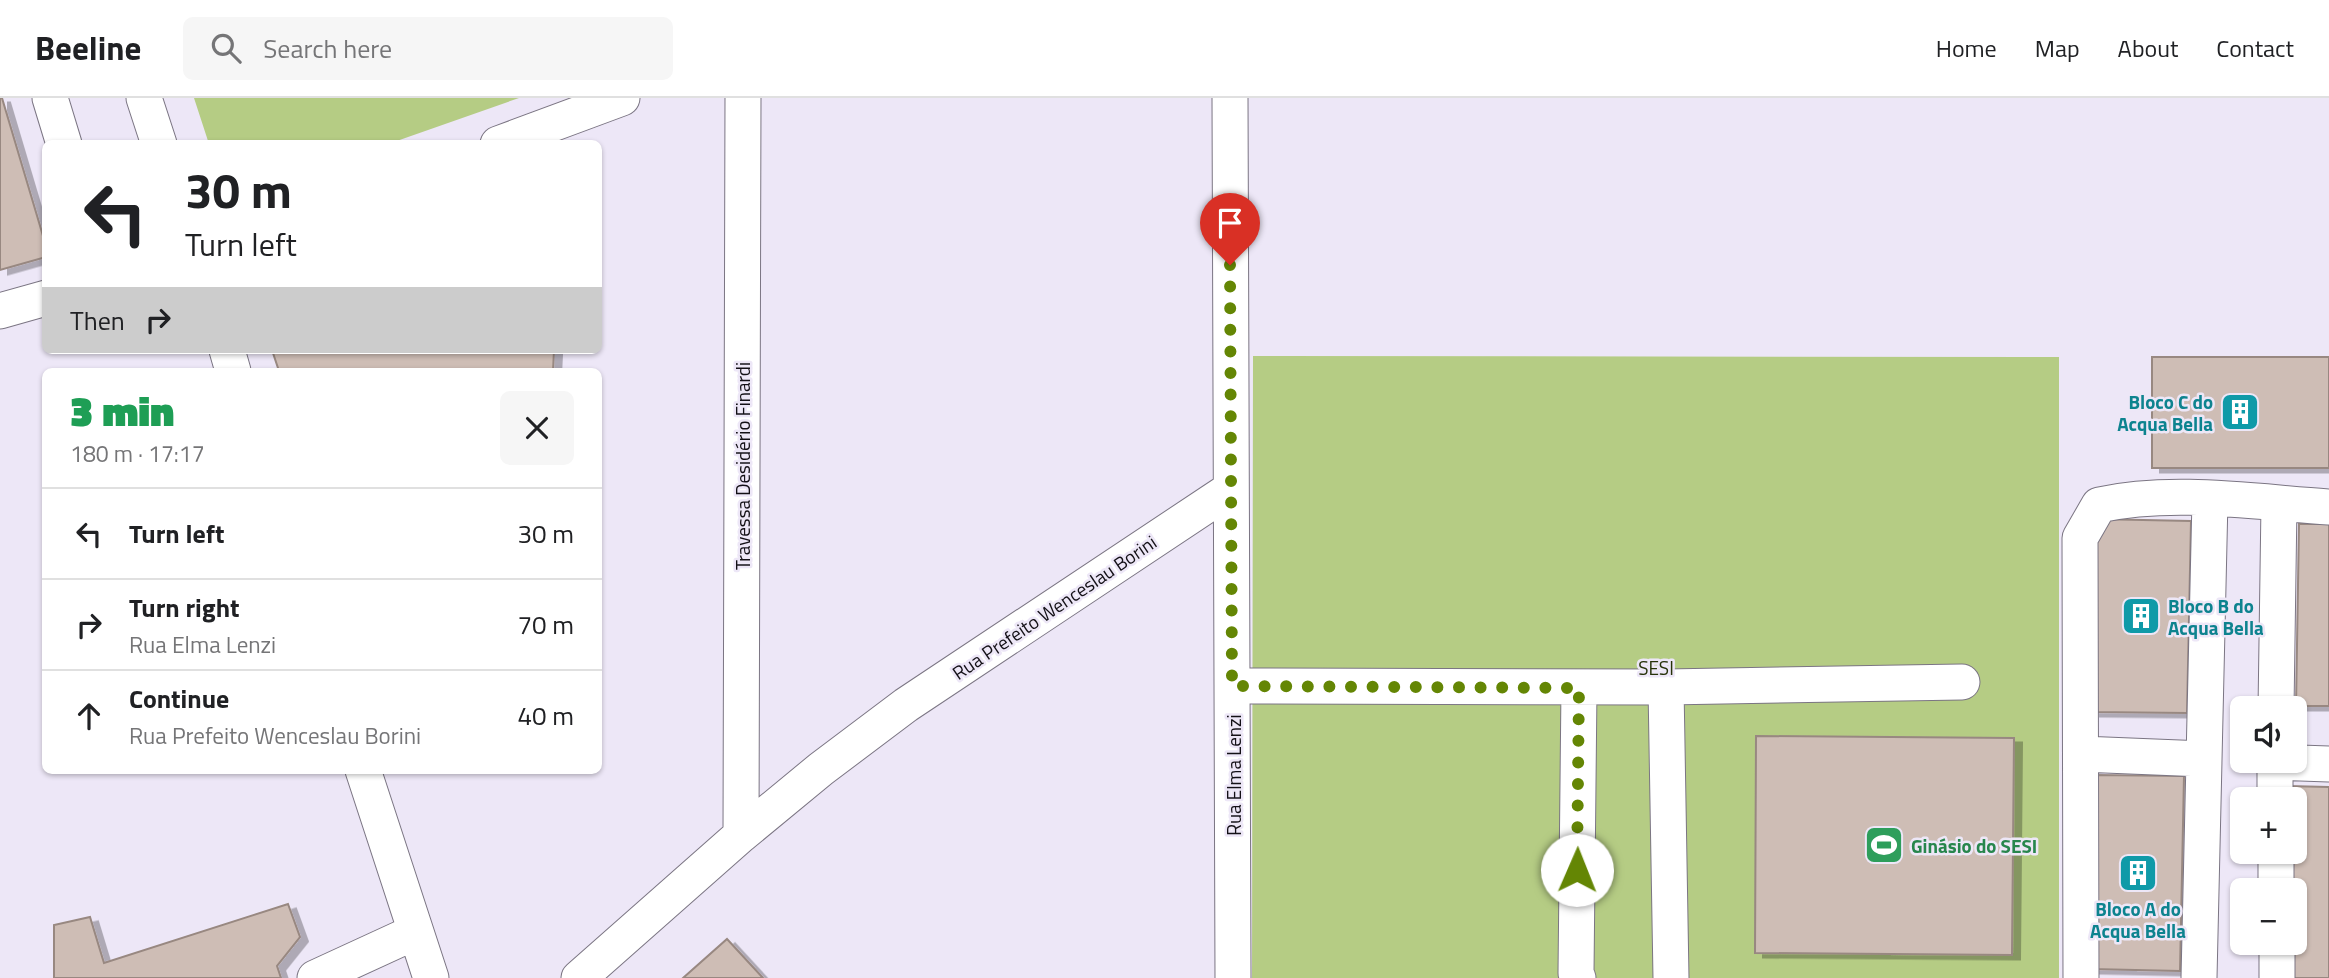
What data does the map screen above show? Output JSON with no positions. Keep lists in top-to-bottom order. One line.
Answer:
{"streets":{"street":["Travessa Desidério Finardi","Rua Prefeito Wenceslau Borini","Rua Elma Lenzi"]},"crossings":[["Travessa Desidério Finardi","Rua Prefeito Wenceslau Borini"],["Rua Prefeito Wenceslau Borini","Rua Elma Lenzi"]],"parks":["SESI"],"places":{"building":["Bloco C do Acqua Bella","Bloco B do Acqua Bella","Bloco A do Acqua Bella"],"sports":["Ginásio do SESI"]},"page":{"header":"Beeline","search":"Search here","nav":["Home","Map","About","Contact"],"turn":["30 m","Turn left"],"then":"Then","heading":["3 min","180 m · 17:17"],"list":[{"name":"Turn left","value":"30 m"},{"name":"Turn right","note":"Rua Elma Lenzi","value":"70 m"},{"name":"Continue","note":"Rua Prefeito Wenceslau Borini","value":"40 m"}],"map_buttons":["+","−"]}}
